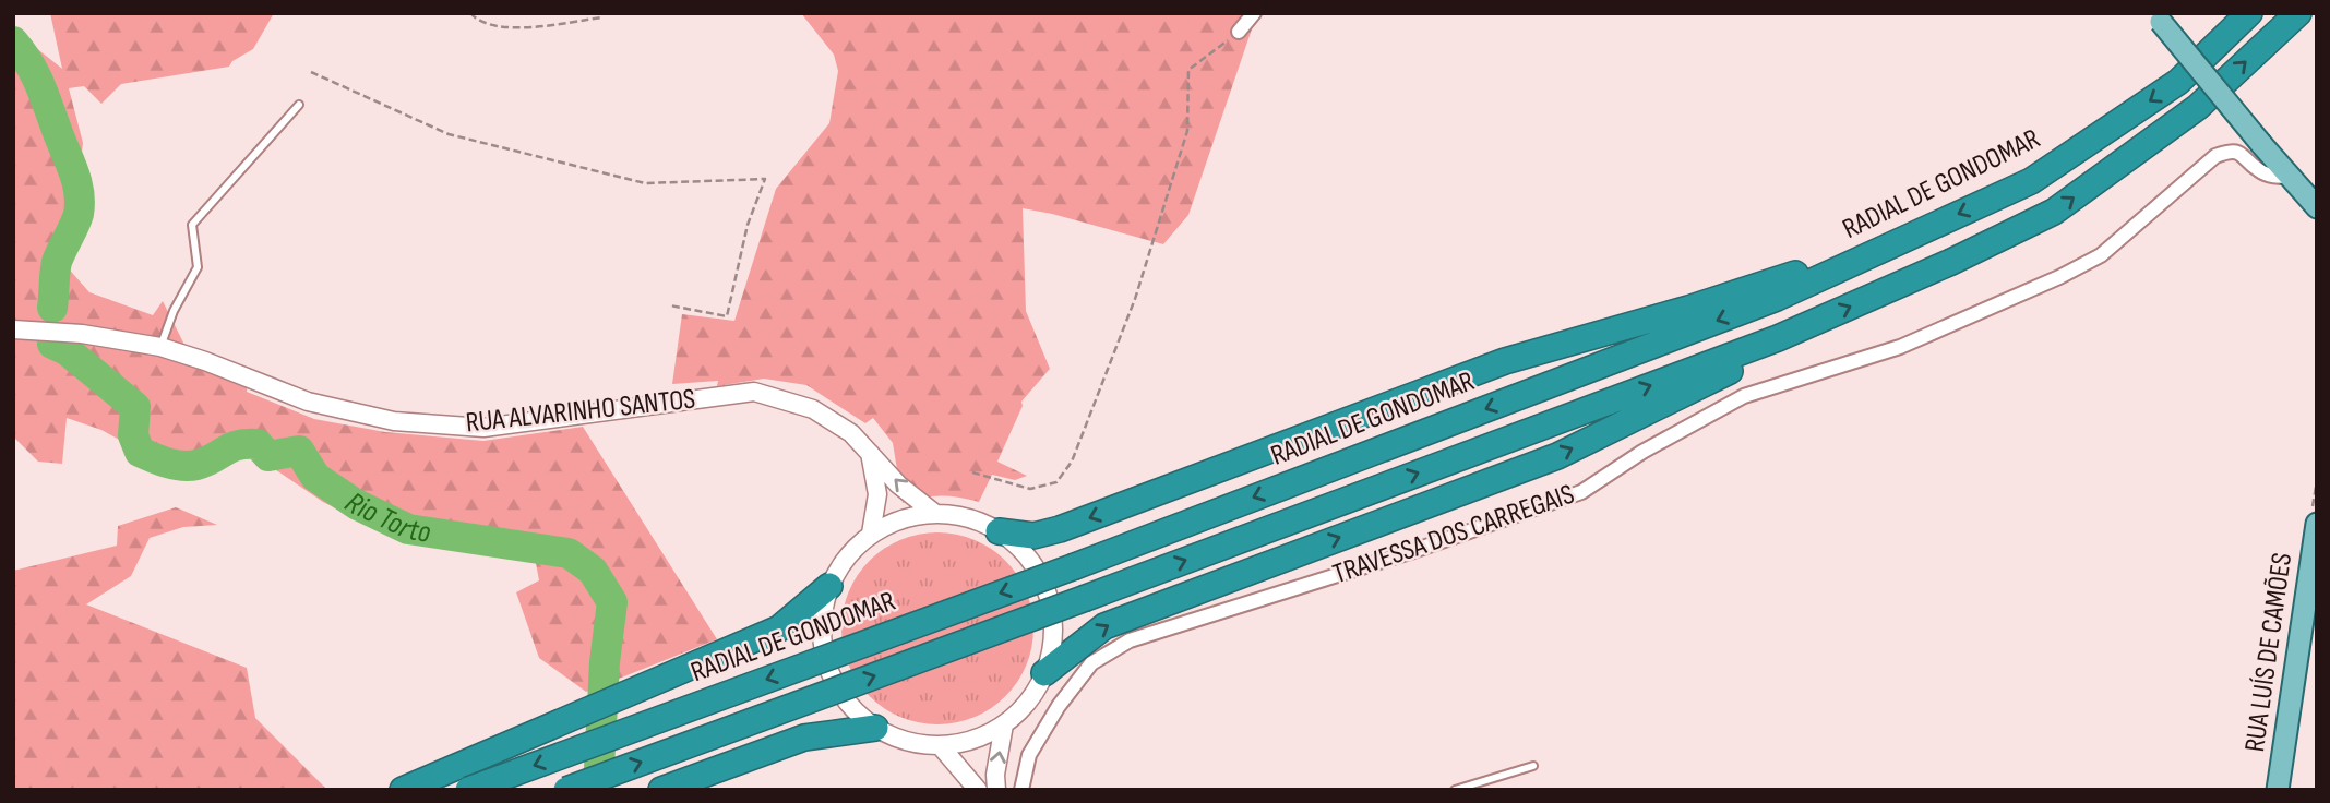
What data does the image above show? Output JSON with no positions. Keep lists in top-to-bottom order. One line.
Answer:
{"streets":{"highway":["RADIAL DE GONDOMAR"],"main road":["RUA LUÍS DE CAMÕES"],"street":["RUA ALVARINHO SANTOS","TRAVESSA DOS CARREGAIS"]},"water":["Rio Torto"]}
